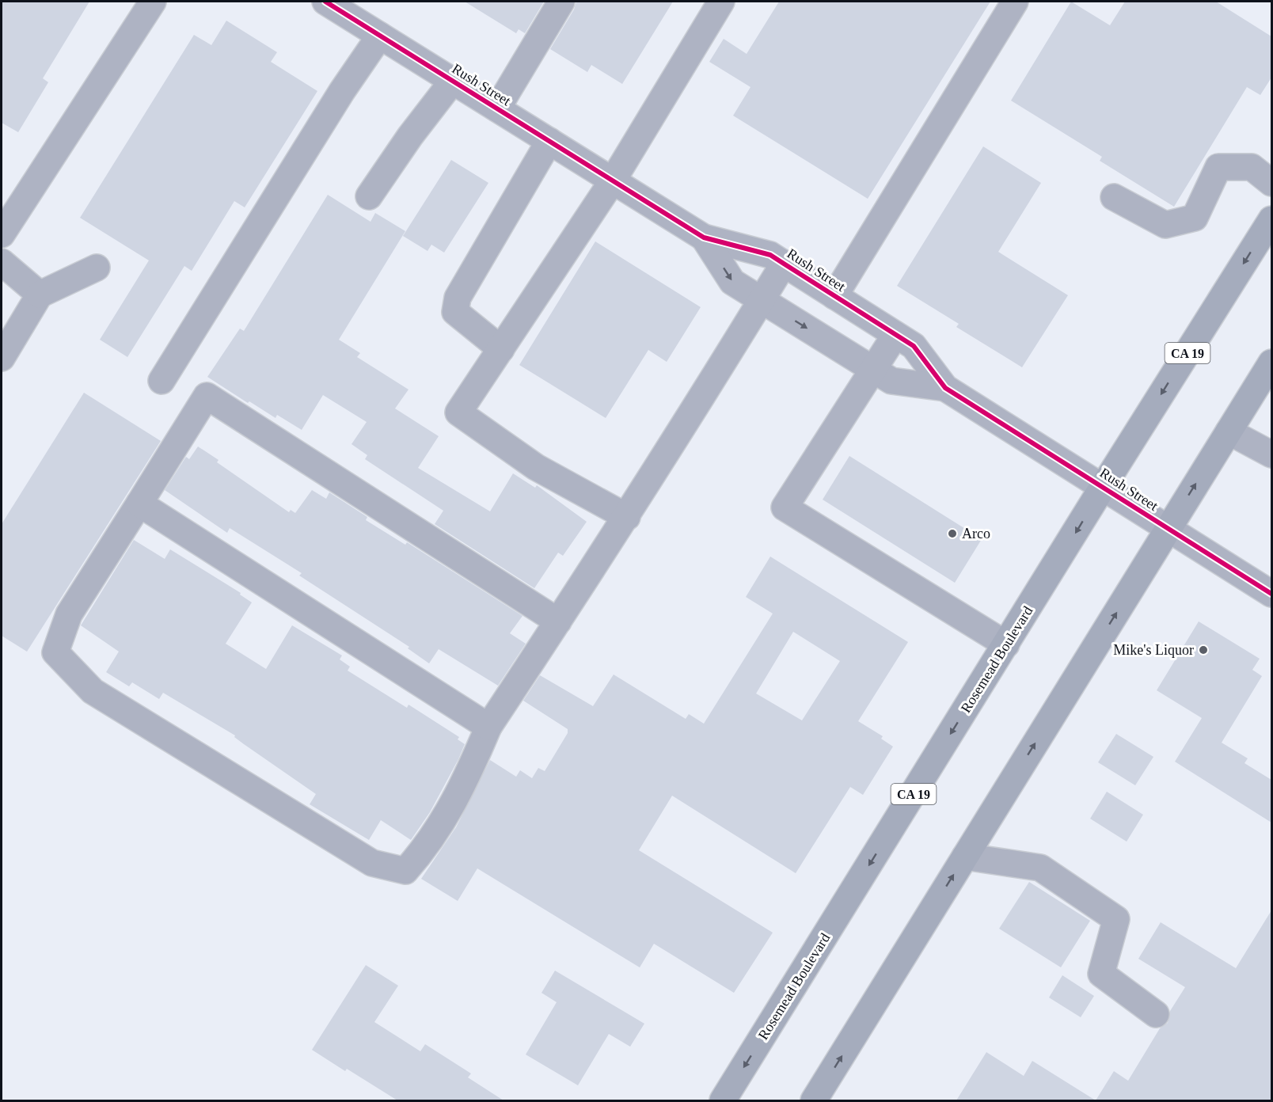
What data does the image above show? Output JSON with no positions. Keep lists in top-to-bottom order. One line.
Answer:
{"streets":{"main road":["CA 19","Rosemead Boulevard"],"street":["Rush Street"]},"crossings":[["Rush Street","Rosemead Boulevard"]],"places":["Arco","Mike's Liquor"]}
